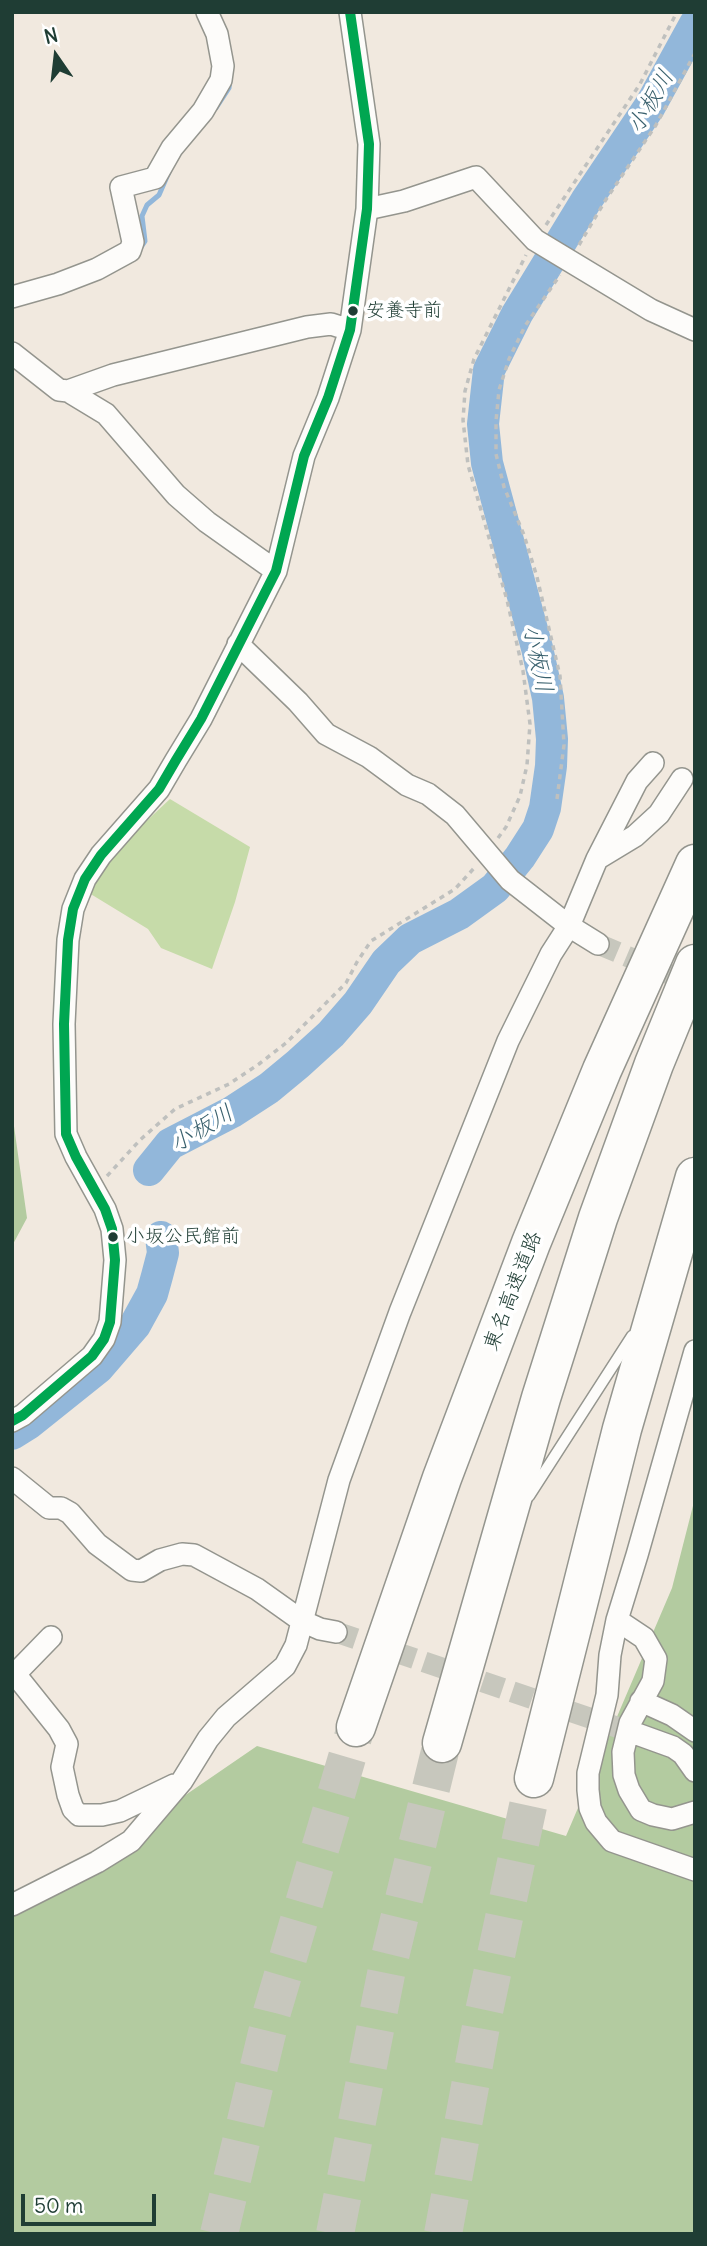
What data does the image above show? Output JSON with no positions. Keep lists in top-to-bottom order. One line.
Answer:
{"streets":{"highway":["東名高速道路"]},"water":["小板川"],"places":["安養寺前","小坂公民館前"],"lines":["transit line 50"],"scale_bar":"50 m","north":"top"}
